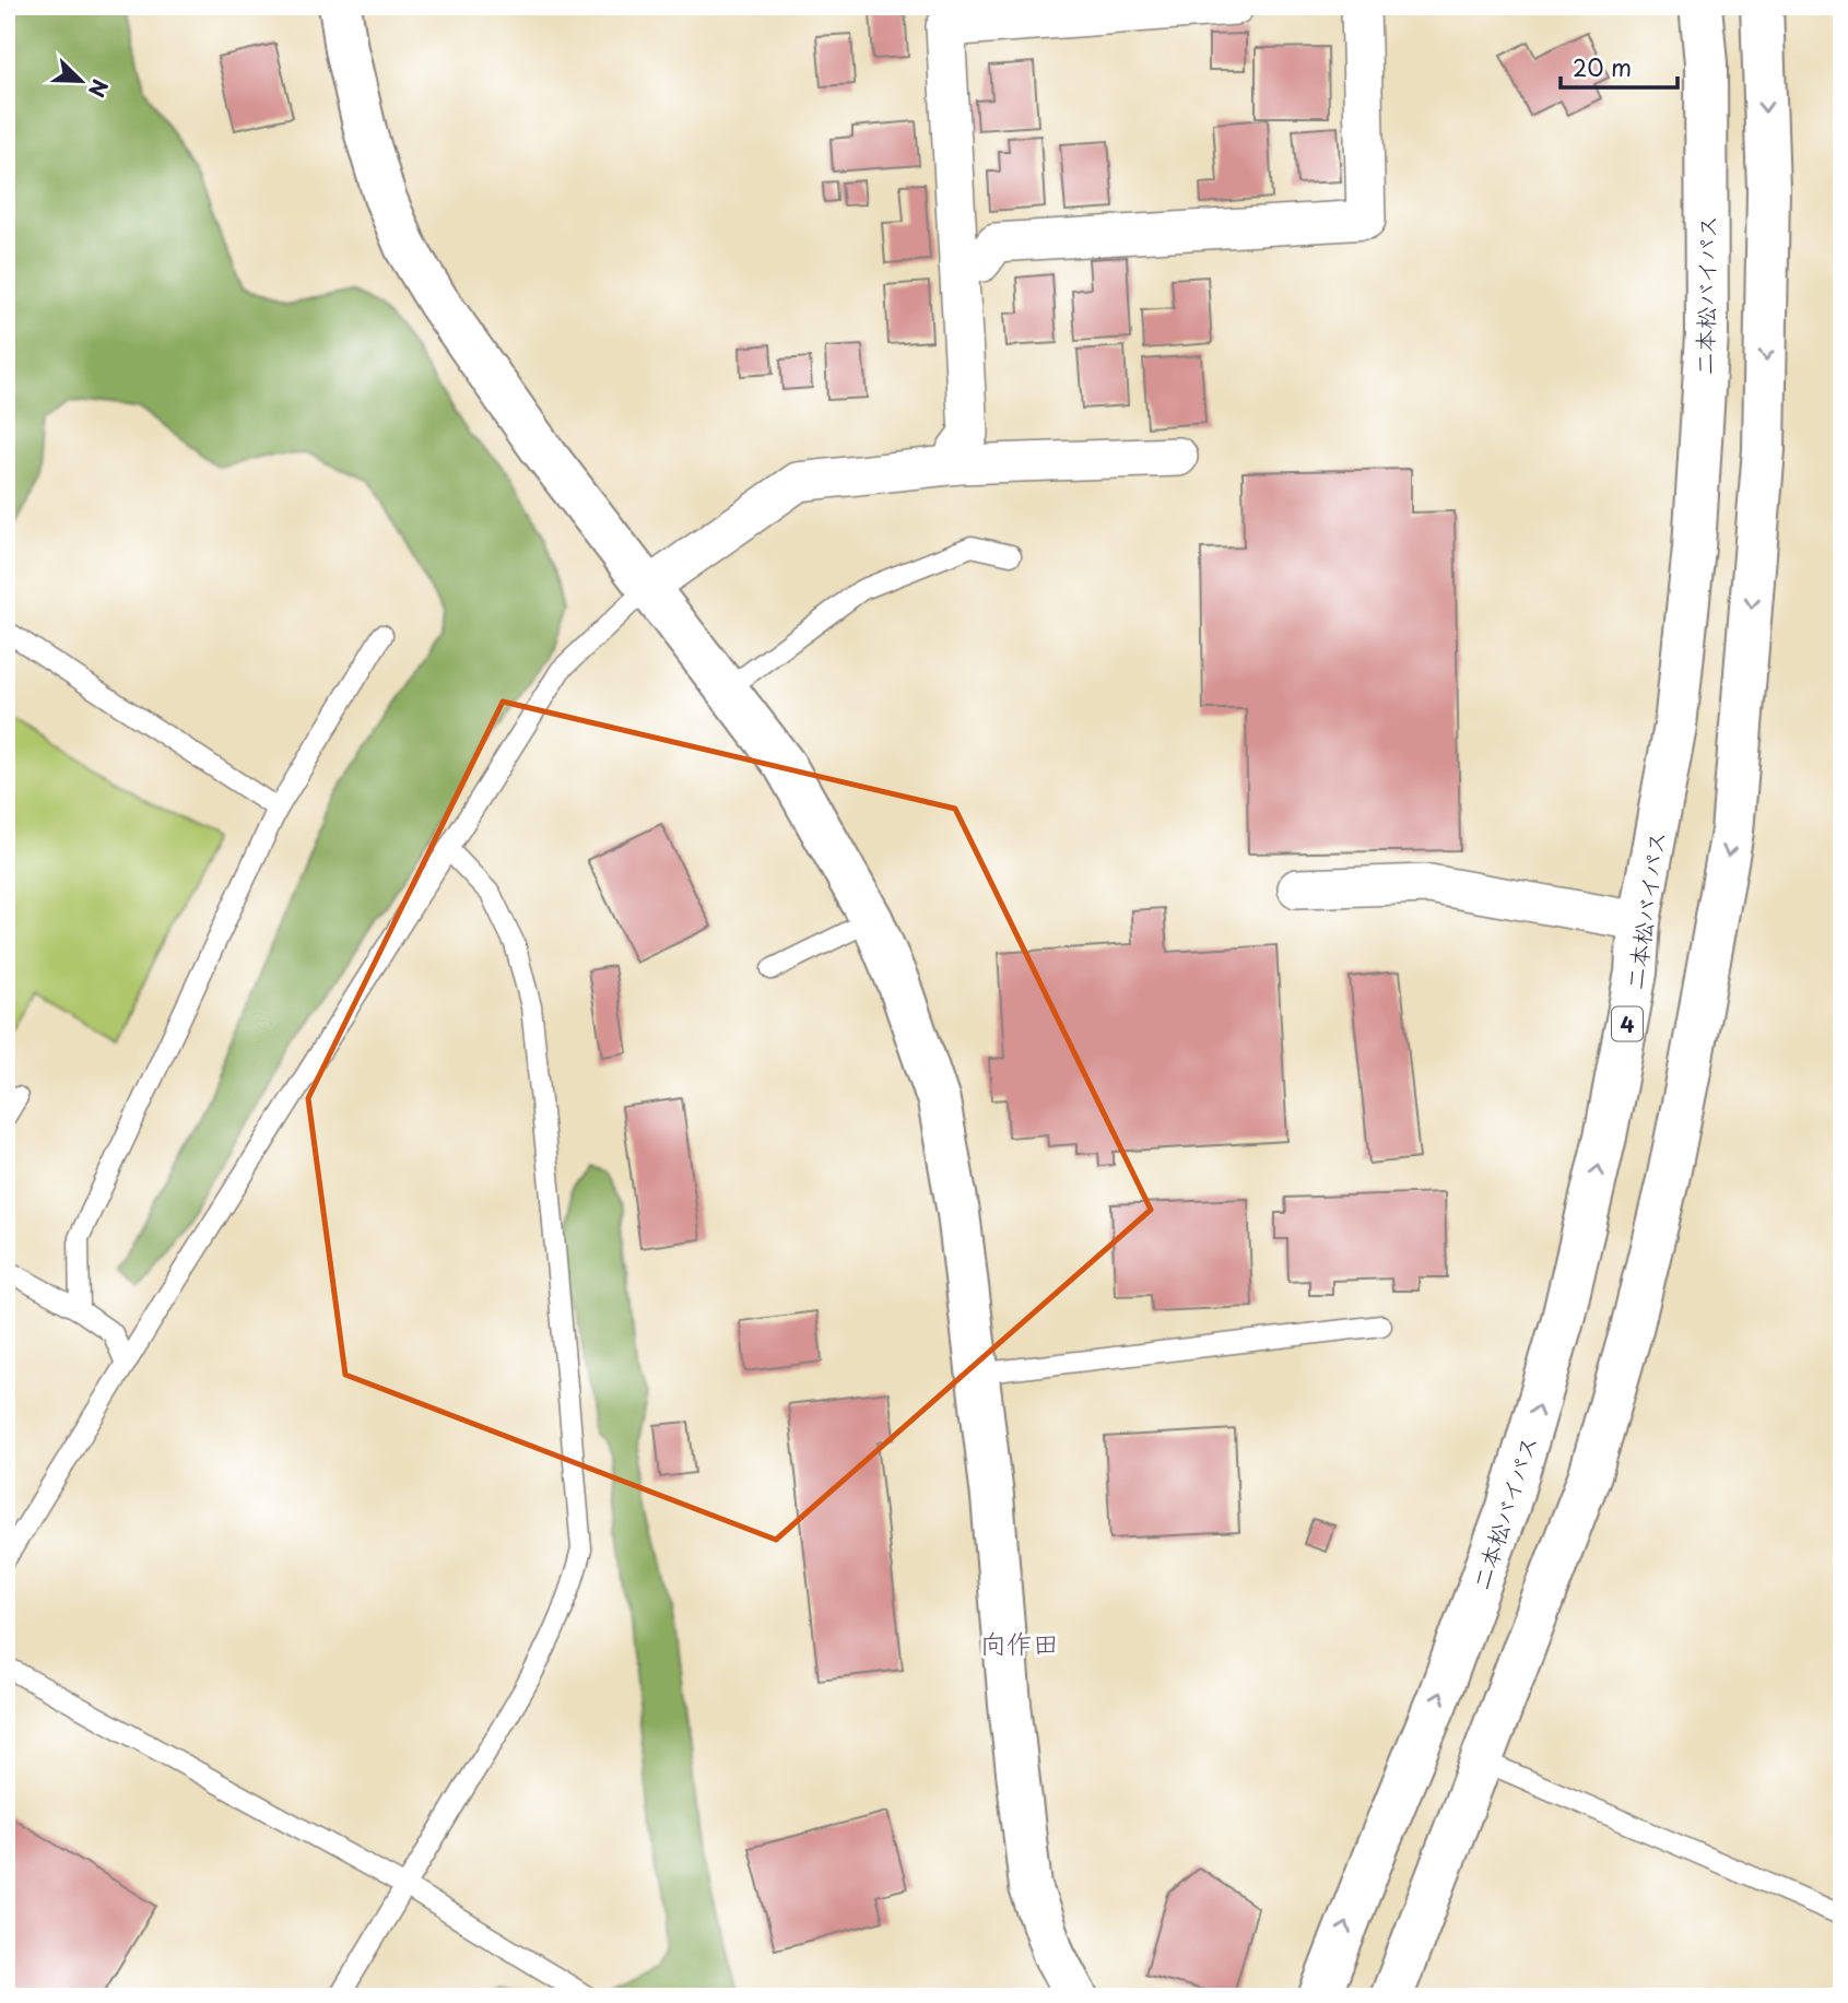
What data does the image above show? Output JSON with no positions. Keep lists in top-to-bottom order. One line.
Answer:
{"streets":{"main road":["二本松バイパス","4"]},"districts":["向作田"],"scale_bar":"20 m","north":"bottom right"}
